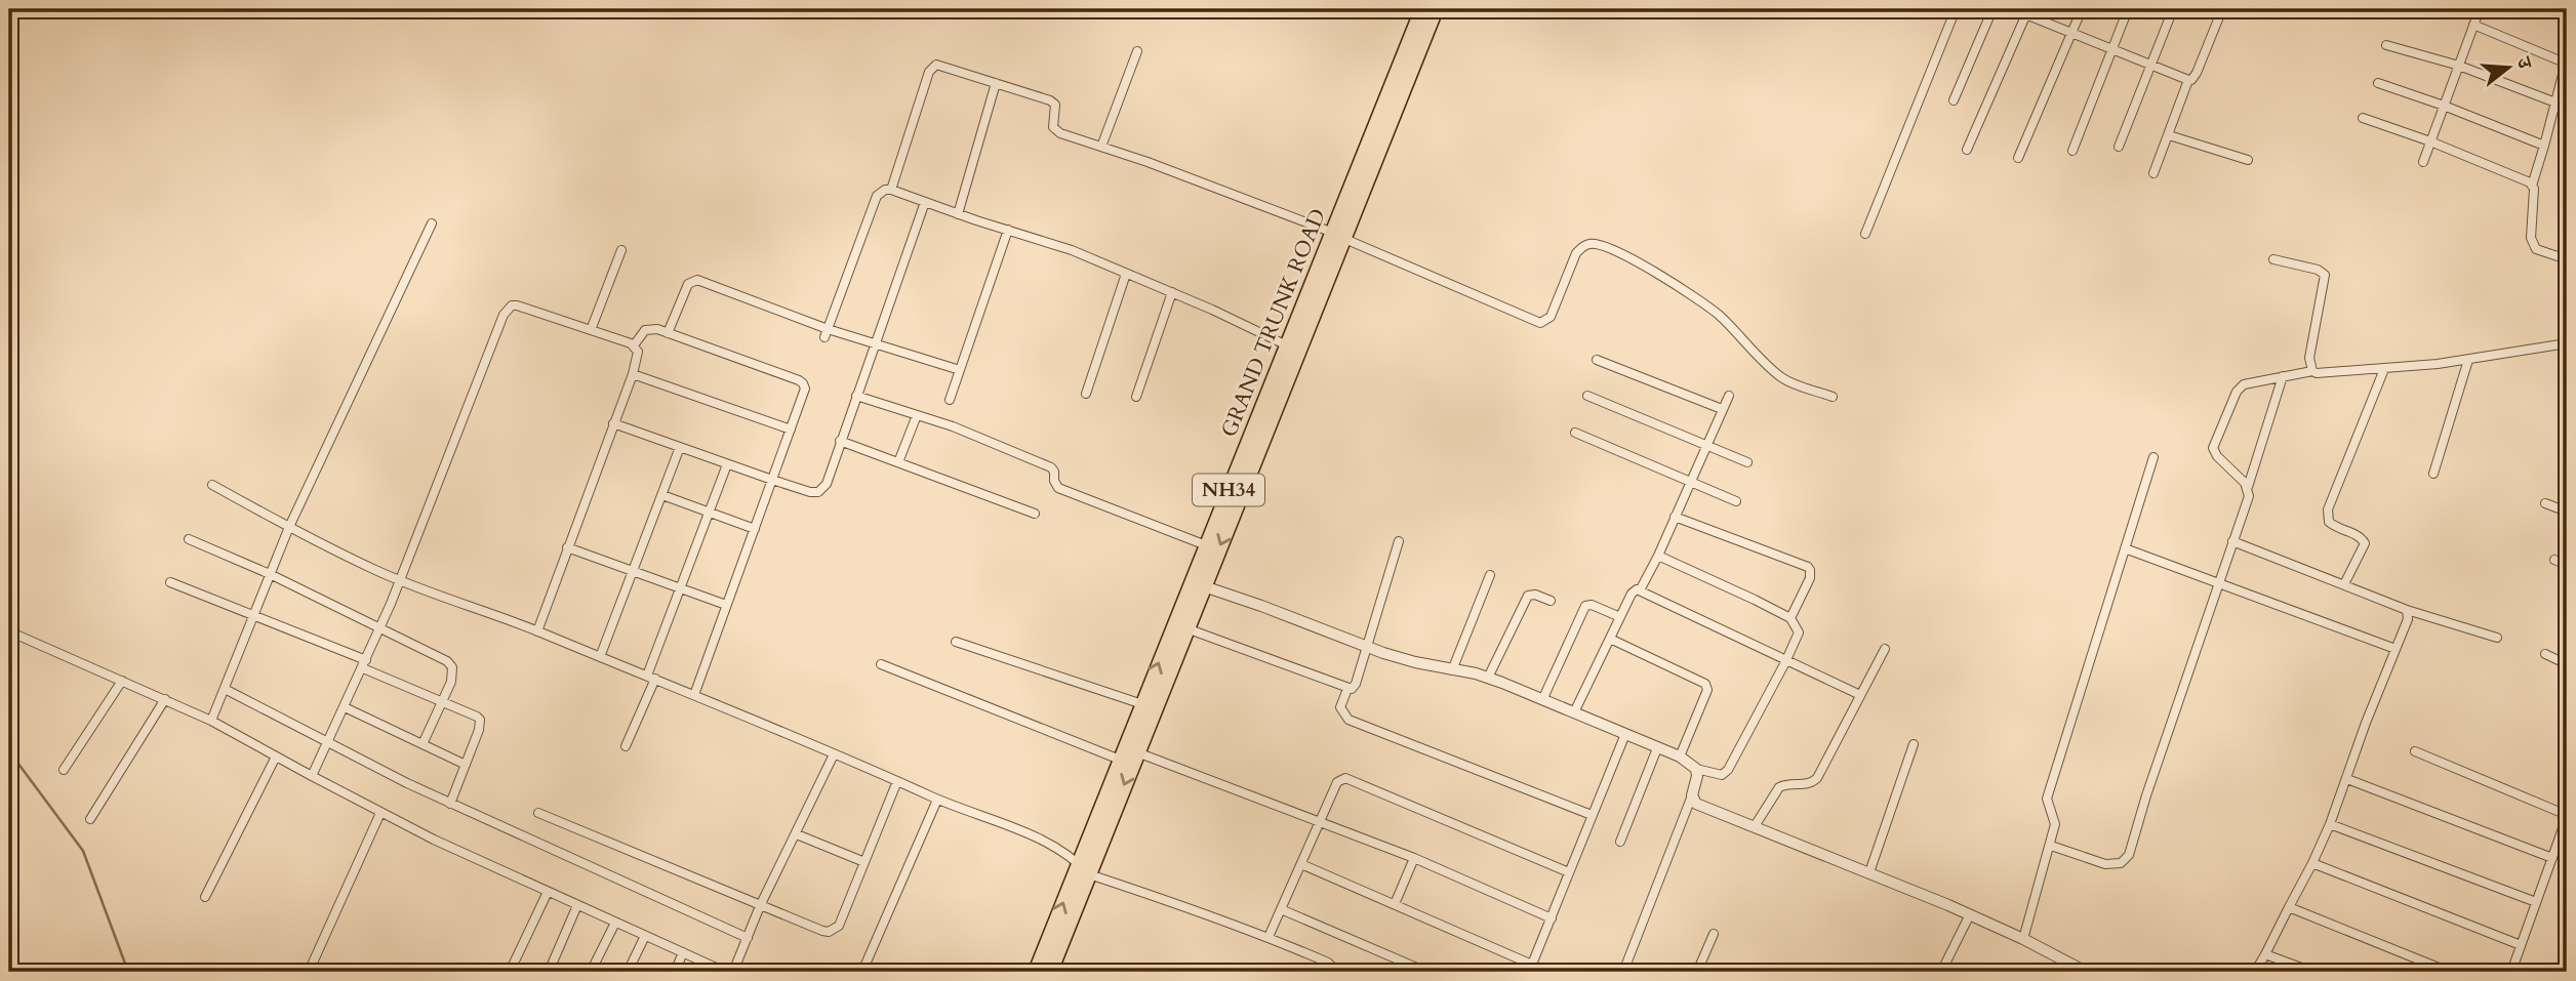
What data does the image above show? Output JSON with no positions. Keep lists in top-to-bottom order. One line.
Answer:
{"streets":{"highway":["GRAND TRUNK ROAD","NH34"]},"north":"right"}
